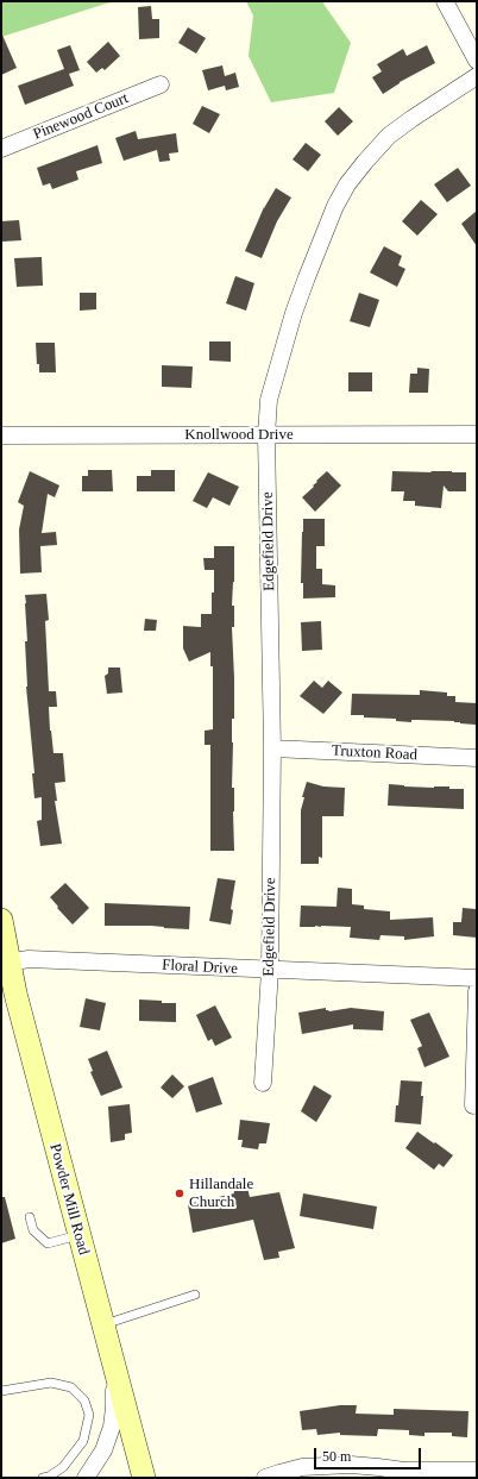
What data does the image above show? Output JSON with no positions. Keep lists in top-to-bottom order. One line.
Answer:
{"streets":{"main road":["Powder Mill Road"],"street":["Pinewood Court","Knollwood Drive","Edgefield Drive","Truxton Road","Floral Drive"]},"crossings":[["Knollwood Drive","Edgefield Drive"],["Edgefield Drive","Truxton Road"],["Edgefield Drive","Floral Drive"],["Floral Drive","Powder Mill Road"]],"places":["Hillandale Church"],"scale_bar":"50 m"}
